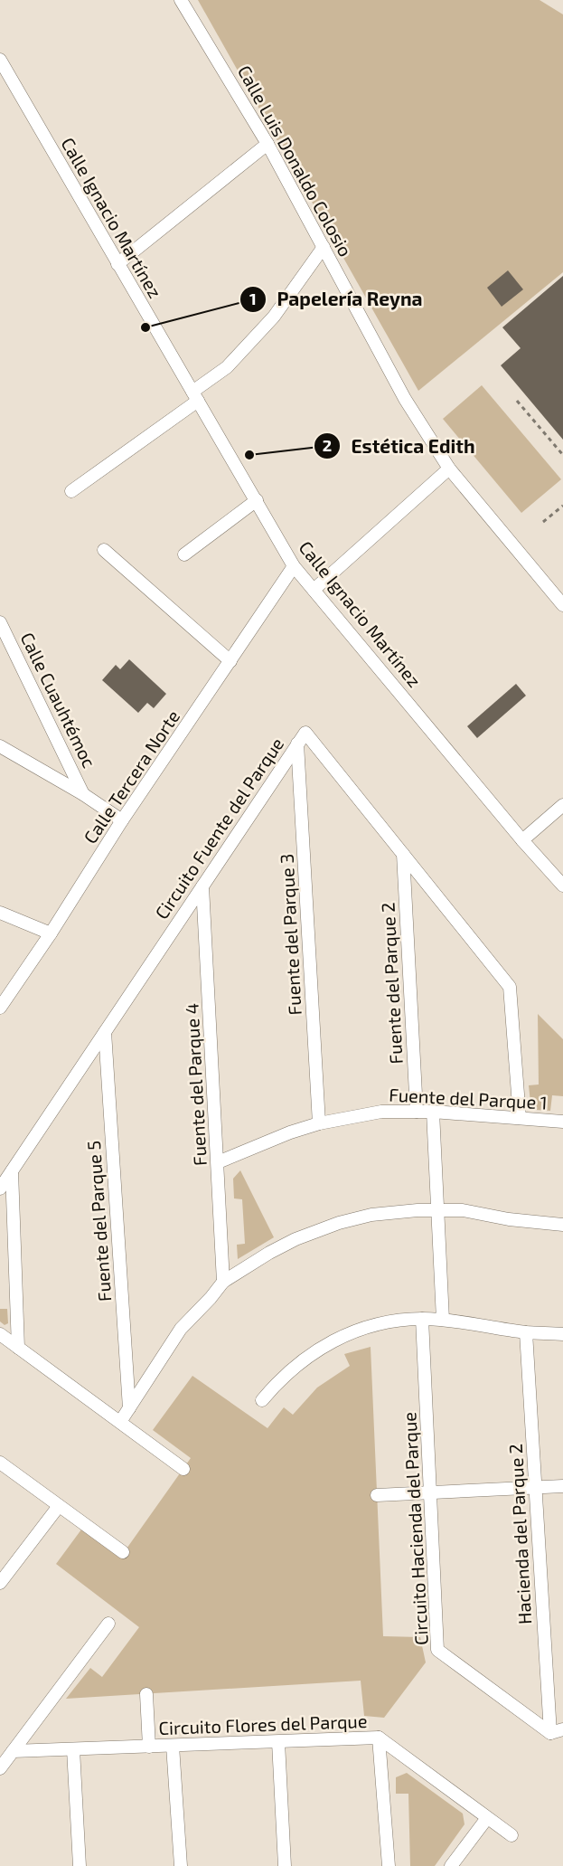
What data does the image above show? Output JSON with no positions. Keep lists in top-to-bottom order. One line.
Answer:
{"streets":{"street":["Calle Luis Donaldo Colosio","Calle Ignacio Martínez","Calle Cuauhtémoc","Calle Tercera Norte","Circuito Fuente del Parque","Fuente del Parque 3","Fuente del Parque 2","Fuente del Parque 4","Fuente del Parque 1","Fuente del Parque 5","Circuito Hacienda del Parque","Hacienda del Parque 2","Circuito Flores del Parque"]},"crossings":[["Calle Ignacio Martínez","Calle Tercera Norte"],["Circuito Fuente del Parque","Fuente del Parque 3"],["Circuito Fuente del Parque","Fuente del Parque 2"],["Circuito Fuente del Parque","Fuente del Parque 4"],["Circuito Fuente del Parque","Fuente del Parque 1"],["Circuito Fuente del Parque","Fuente del Parque 5"],["Fuente del Parque 3","Fuente del Parque 1"],["Fuente del Parque 2","Fuente del Parque 1"],["Fuente del Parque 4","Fuente del Parque 1"],["Circuito Hacienda del Parque","Hacienda del Parque 2"]],"places":["Papelería Reyna","Estética Edith"]}
